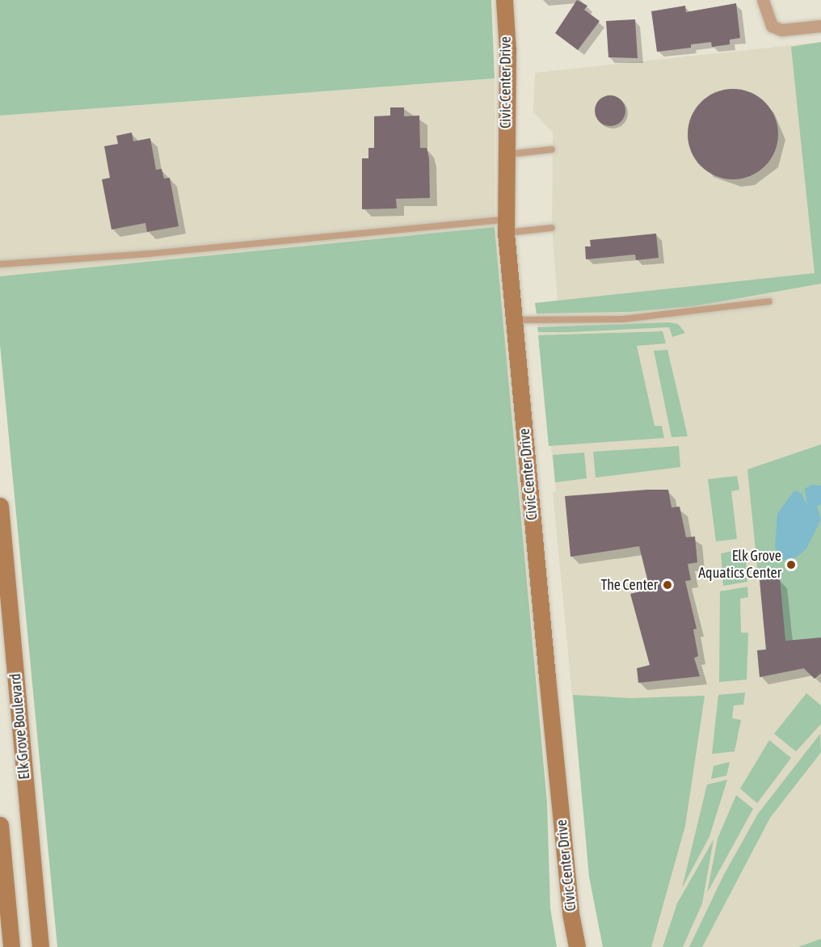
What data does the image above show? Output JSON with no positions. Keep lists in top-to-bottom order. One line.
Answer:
{"streets":{"street":["Civic Center Drive","Elk Grove Boulevard"]},"places":["Elk Grove Aquatics Center","The Center"]}
